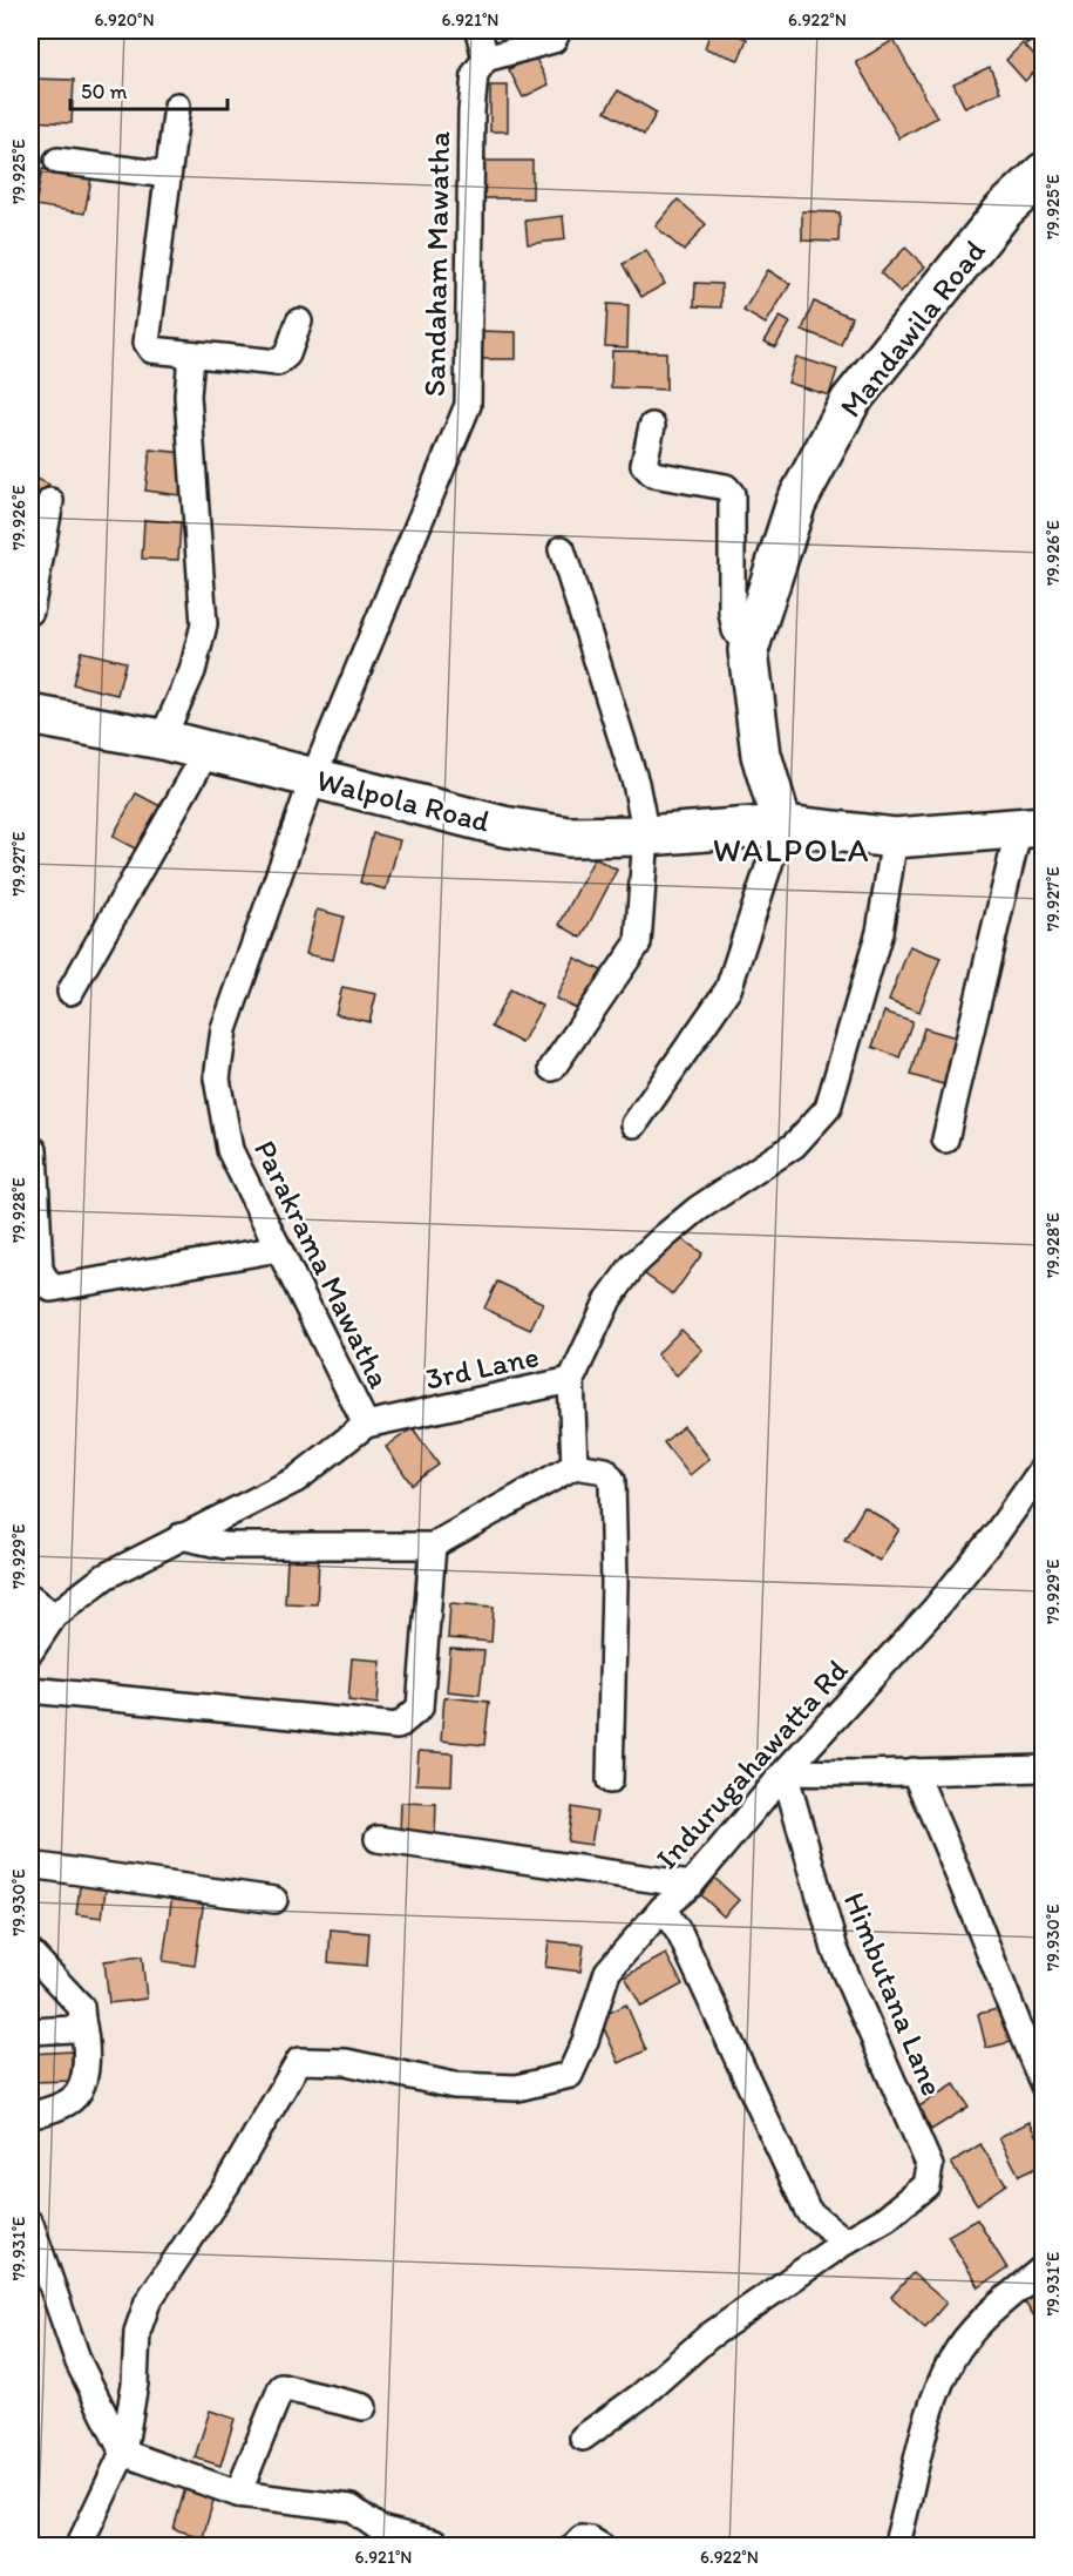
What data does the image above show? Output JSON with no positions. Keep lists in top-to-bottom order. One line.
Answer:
{"streets":{"main road":["Mandawila Road","Walpola Road"],"street":["Sandaham Mawatha","Parakrama Mawatha","3rd Lane","Indurugahawatta Rd","Himbutana Lane"]},"crossings":[["Sandaham Mawatha","Walpola Road"],["Sandaham Mawatha","Parakrama Mawatha"],["Mandawila Road","Walpola Road"],["Walpola Road","Parakrama Mawatha"],["Parakrama Mawatha","3rd Lane"],["Indurugahawatta Rd","Himbutana Lane"]],"districts":["WALPOLA"],"scale_bar":"50 m","coordinates":["6.920°N","6.921°N","6.922°N","79.925°E","79.926°E","79.927°E","79.928°E","79.929°E","79.930°E","79.931°E"]}
